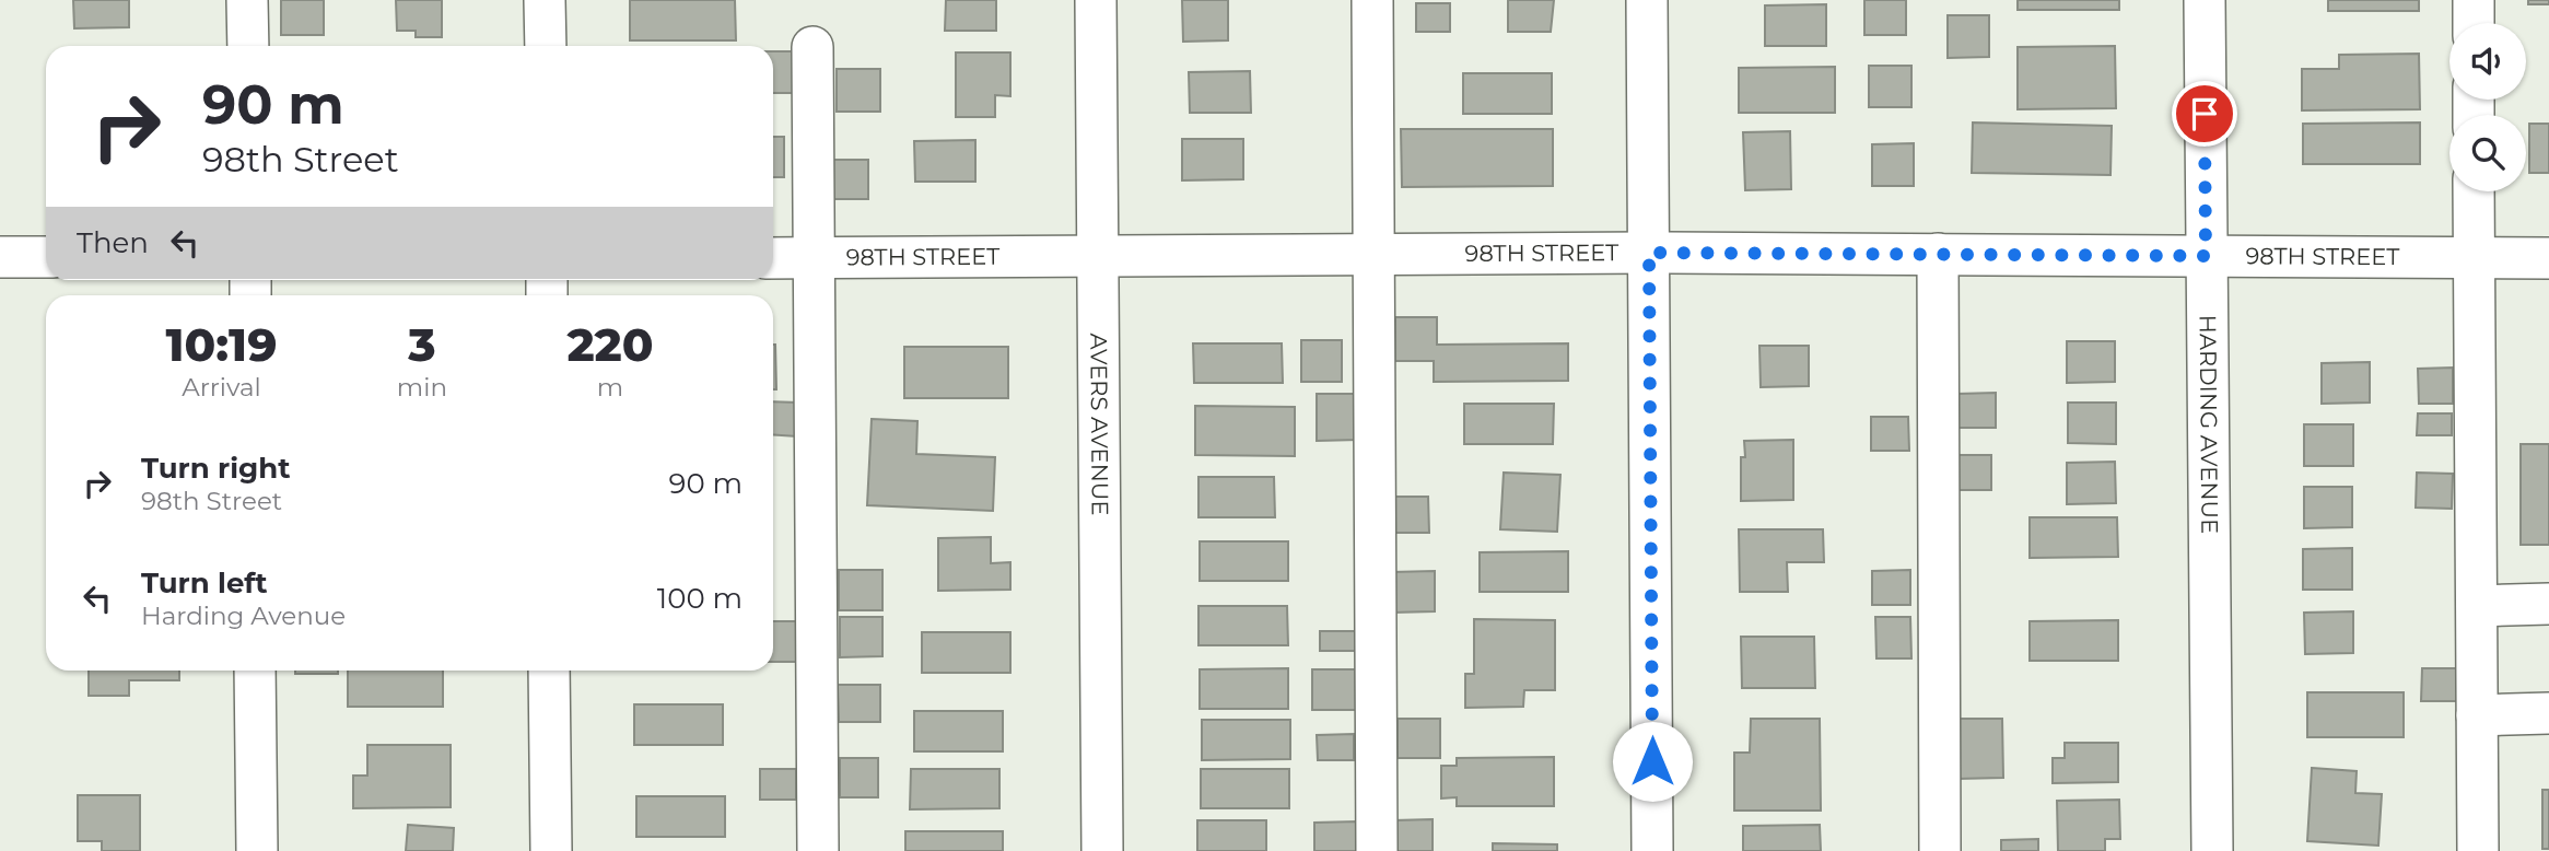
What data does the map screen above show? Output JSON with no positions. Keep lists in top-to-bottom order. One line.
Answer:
{"streets":{"street":["98TH STREET","AVERS AVENUE","HARDING AVENUE"]},"crossings":[["98TH STREET","AVERS AVENUE"],["98TH STREET","HARDING AVENUE"]],"page":{"turn":["90 m","98th Street"],"then":"Then","eta":["10:19","Arrival","3","min","220","m"],"list":[{"name":"Turn right","note":"98th Street","value":"90 m"},{"name":"Turn left","note":"Harding Avenue","value":"100 m"}]}}
